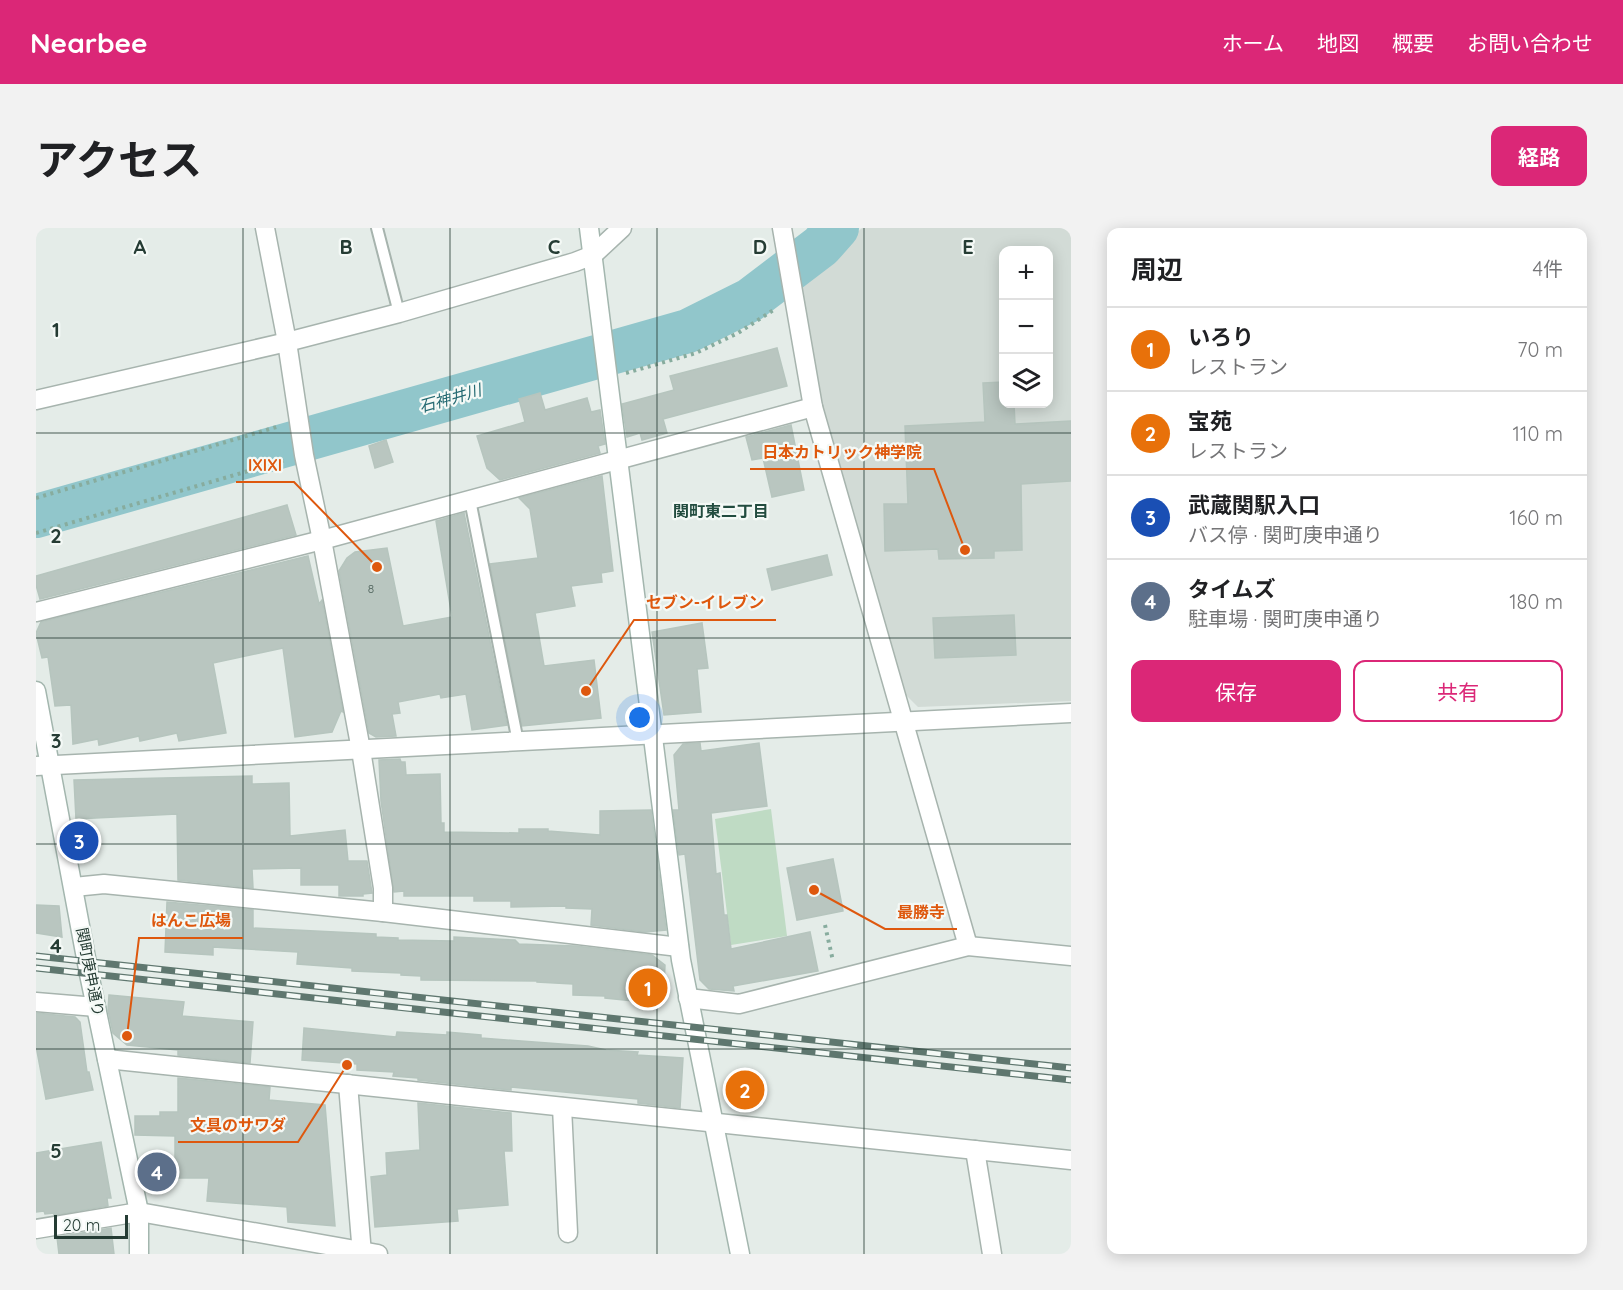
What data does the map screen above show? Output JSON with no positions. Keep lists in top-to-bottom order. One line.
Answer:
{"streets":{"street":["関町庚申通り"]},"districts":["関町東二丁目"],"water":["石神井川"],"places":["日本カトリック神学院","lXlXl","セブン-イレブン","最勝寺","はんこ広場","文具のサワダ"],"house_numbers":["8"],"scale_bar":"20 m","page":{"header":"Nearbee","nav":["ホーム","地図","概要","お問い合わせ"],"title":"アクセス","buttons":["経路",["保存","共有"]],"heading":["周辺","4件"],"map_buttons":["+","−"],"list":[{"mark":"1","name":"いろり","note":"レストラン","value":"70 m"},{"mark":"2","name":"宝苑","note":"レストラン","value":"110 m"},{"mark":"3","name":"武蔵関駅入口","note":"バス停 · 関町庚申通り","value":"160 m"},{"mark":"4","name":"タイムズ","note":"駐車場 · 関町庚申通り","value":"180 m"}],"pins":["3","1","2","4"],"scale":"20 m"},"grid":{"columns":["A","B","C","D","E"],"rows":["1","2","3","4","5"]}}
